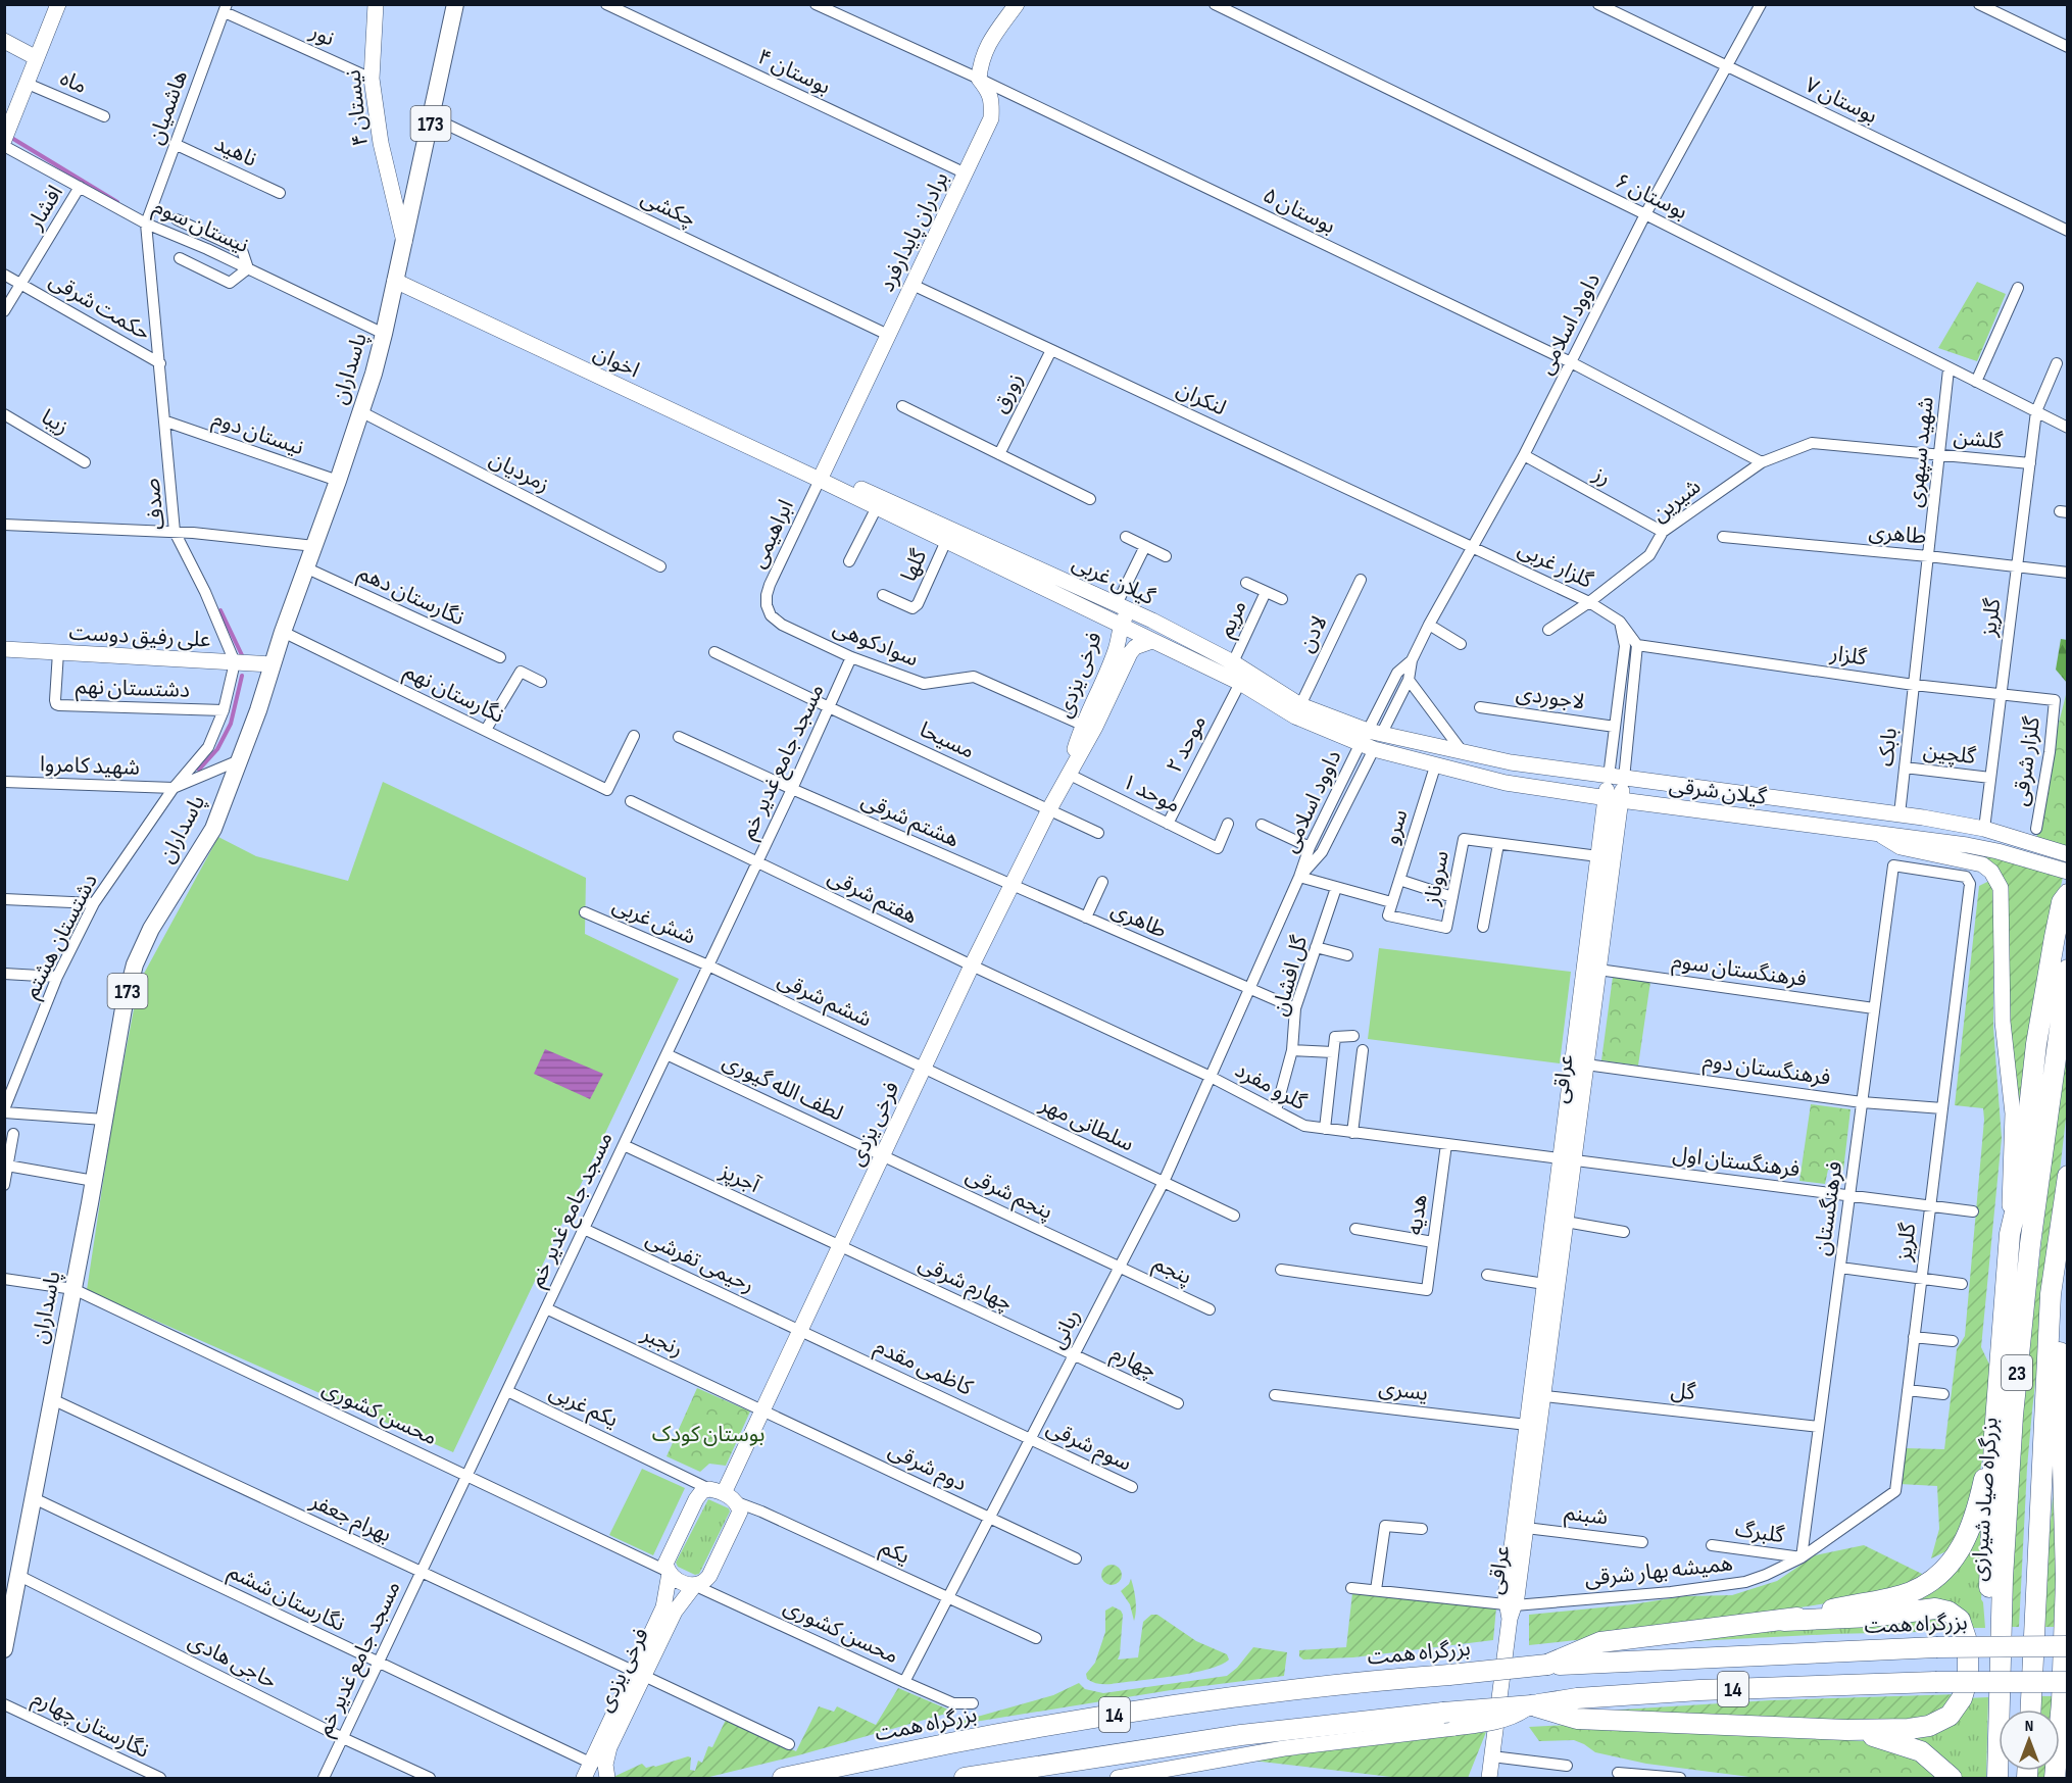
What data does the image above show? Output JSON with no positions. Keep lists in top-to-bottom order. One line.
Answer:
{"streets":{"highway":["23","بزرگراه صیاد شیرازی","بزرگراه همت","14"],"main road":["نیستان ۴","173","برادران پایدارفرد","اخوان","پاسداران","گیلان غربی","علی رفیق دوست","فرخی یزدی","گیلان شرقی","عراقی"],"street":["نور","بوستان ۴","ماه","بوستان ۷","هاشمیان","ناهید","بوستان ۶","افشار","چکشی","بوستان ۵","نیستان سوم","حکمت شرقی","داوود اسلامی","زورق","لنکران","زیبا","نیستان دوم","گلشن","شهید سپهری","زمردیان","رز","شیرین","صدف","ابراهیمی","طاهری","گلزار غربی","گلها","نگارستان دهم","گلریز","مریم","لادن","سوادکوهی","گلزار","دشتستان نهم","نگارستان نهم","لاجوردی","مسیحا","موحد ۲","بابک","گلچین","مسجد جامع غدیر خم","گلزار شرقی","شهید کامروا","موحد ۱","هشتم شرقی","سرو","سروناز","هفتم شرقی","شش غربی","دشتستان هشتم","فرهنگستان سوم","گل افشان","ششم شرقی","فرهنگستان دوم","گلرو مفرد","لطف الله گیوری","سلطانی مهر","فرهنگستان اول","آجرپز","پنجم شرقی","فرهنگستان","هدیه","رحیمی تفرشی","پنجم","چهارم شرقی","ربانی","رنجبر","چهارم","کاظمی مقدم","یسری","گل","یکم غربی","محسن کشوری","سوم شرقی","دوم شرقی","شبنم","بهرام جعفر","گلبرگ","یکم","همیشه بهار شرقی","نگارستان ششم","حاجی هادی","نگارستان چهارم"]},"crossings":[["نور","هاشمیان"],["نور","نیستان ۴"],["بوستان ۴","برادران پایدارفرد"],["بوستان ۷","داوود اسلامی"],["هاشمیان","ناهید"],["هاشمیان","نیستان سوم"],["هاشمیان","صدف"],["نیستان ۴","پاسداران"],["بوستان ۶","داوود اسلامی"],["بوستان ۶","شهید سپهری"],["بوستان ۶","گلریز"],["افشار","نیستان سوم"],["افشار","حکمت شرقی"],["چکشی","برادران پایدارفرد"],["چکشی","پاسداران"],["بوستان ۵","برادران پایدارفرد"],["بوستان ۵","داوود اسلامی"],["بوستان ۵","شیرین"],["نیستان سوم","پاسداران"],["نیستان سوم","صدف"],["برادران پایدارفرد","اخوان"],["برادران پایدارفرد","لنکران"],["برادران پایدارفرد","ابراهیمی"],["برادران پایدارفرد","گیلان غربی"],["حکمت شرقی","صدف"],["داوود اسلامی","لنکران"],["داوود اسلامی","رز"],["داوود اسلامی","طاهری"],["داوود اسلامی","گلزار غربی"],["داوود اسلامی","گیلان غربی"],["داوود اسلامی","گیلان شرقی"],["داوود اسلامی","سروناز"],["داوود اسلامی","ربانی"],["اخوان","پاسداران"],["اخوان","ابراهیمی"],["اخوان","گیلان غربی"],["پاسداران","نیستان دوم"],["پاسداران","زمردیان"],["پاسداران","نگارستان دهم"],["پاسداران","علی رفیق دوست"],["پاسداران","نگارستان نهم"],["پاسداران","محسن کشوری"],["پاسداران","بهرام جعفر"],["پاسداران","نگارستان ششم"],["پاسداران","حاجی هادی"],["زورق","لنکران"],["لنکران","گلزار غربی"],["نیستان دوم","صدف"],["گلشن","شهید سپهری"],["گلشن","شیرین"],["گلشن","گلریز"],["شهید سپهری","طاهری"],["شهید سپهری","گلزار"],["شهید سپهری","بابک"],["رز","شیرین"],["شیرین","گلزار غربی"],["صدف","علی رفیق دوست"],["ابراهیمی","گیلان غربی"],["ابراهیمی","سوادکوهی"],["طاهری","گلریز"],["طاهری","فرخی یزدی"],["طاهری","هشتم شرقی"],["طاهری","گل افشان"],["طاهری","ربانی"],["گلها","گیلان غربی"],["گیلان غربی","مریم"],["گیلان غربی","لادن"],["گیلان غربی","فرخی یزدی"],["گیلان غربی","موحد ۲"],["گیلان غربی","گیلان شرقی"],["گلریز","گلزار"],["گلریز","گلچین"],["گلریز","گیلان شرقی"],["گلریز","فرهنگستان دوم"],["گلریز","فرهنگستان اول"],["گلریز","فرهنگستان"],["گلریز","گلبرگ"],["گلریز","همیشه بهار شرقی"],["علی رفیق دوست","دشتستان نهم"],["سوادکوهی","فرخی یزدی"],["سوادکوهی","مسجد جامع غدیر خم"],["گلزار","بابک"],["گلزار","گلزار شرقی"],["فرخی یزدی","مسیحا"],["فرخی یزدی","موحد ۱"],["فرخی یزدی","هشتم شرقی"],["فرخی یزدی","هفتم شرقی"],["فرخی یزدی","ششم شرقی"],["فرخی یزدی","گلرو مفرد"],["فرخی یزدی","لطف الله گیوری"],["فرخی یزدی","سلطانی مهر"],["فرخی یزدی","آجرپز"],["فرخی یزدی","پنجم شرقی"],["فرخی یزدی","رحیمی تفرشی"],["فرخی یزدی","چهارم شرقی"],["فرخی یزدی","رنجبر"],["فرخی یزدی","کاظمی مقدم"],["فرخی یزدی","یکم غربی"],["فرخی یزدی","محسن کشوری"],["فرخی یزدی","دوم شرقی"],["فرخی یزدی","بهرام جعفر"],["فرخی یزدی","یکم"],["فرخی یزدی","نگارستان ششم"],["مسیحا","مسجد جامع غدیر خم"],["موحد ۲","موحد ۱"],["بابک","گلچین"],["بابک","گیلان شرقی"],["مسجد جامع غدیر خم","هشتم شرقی"],["مسجد جامع غدیر خم","هفتم شرقی"],["مسجد جامع غدیر خم","شش غربی"],["مسجد جامع غدیر خم","ششم شرقی"],["مسجد جامع غدیر خم","لطف الله گیوری"],["مسجد جامع غدیر خم","آجرپز"],["مسجد جامع غدیر خم","رحیمی تفرشی"],["مسجد جامع غدیر خم","رنجبر"],["مسجد جامع غدیر خم","یکم غربی"],["مسجد جامع غدیر خم","محسن کشوری"],["مسجد جامع غدیر خم","بهرام جعفر"],["مسجد جامع غدیر خم","نگارستان ششم"],["مسجد جامع غدیر خم","حاجی هادی"],["شهید کامروا","دشتستان هشتم"],["گیلان شرقی","سرو"],["گیلان شرقی","عراقی"],["سرو","سروناز"],["سروناز","گل افشان"],["سروناز","عراقی"],["هفتم شرقی","گلرو مفرد"],["شش غربی","ششم شرقی"],["فرهنگستان سوم","عراقی"],["فرهنگستان سوم","فرهنگستان"],["گل افشان","گلرو مفرد"],["ششم شرقی","سلطانی مهر"],["فرهنگستان دوم","عراقی"],["فرهنگستان دوم","فرهنگستان"],["عراقی","گلرو مفرد"],["عراقی","فرهنگستان اول"],["عراقی","یسری"],["عراقی","گل"],["عراقی","شبنم"],["عراقی","همیشه بهار شرقی"],["گلرو مفرد","فرهنگستان اول"],["گلرو مفرد","هدیه"],["گلرو مفرد","ربانی"],["لطف الله گیوری","پنجم شرقی"],["سلطانی مهر","ربانی"],["فرهنگستان اول","فرهنگستان"],["آجرپز","چهارم شرقی"],["پنجم شرقی","پنجم"],["پنجم شرقی","ربانی"],["فرهنگستان","گل"],["فرهنگستان","گلبرگ"],["فرهنگستان","همیشه بهار شرقی"],["رحیمی تفرشی","کاظمی مقدم"],["پنجم","ربانی"],["چهارم شرقی","ربانی"],["چهارم شرقی","چهارم"],["ربانی","چهارم"],["ربانی","کاظمی مقدم"],["ربانی","محسن کشوری"],["ربانی","سوم شرقی"],["ربانی","دوم شرقی"],["ربانی","یکم"],["رنجبر","دوم شرقی"],["کاظمی مقدم","سوم شرقی"],["گلبرگ","همیشه بهار شرقی"]],"parks":["بوستان کودک"],"north":"top"}
